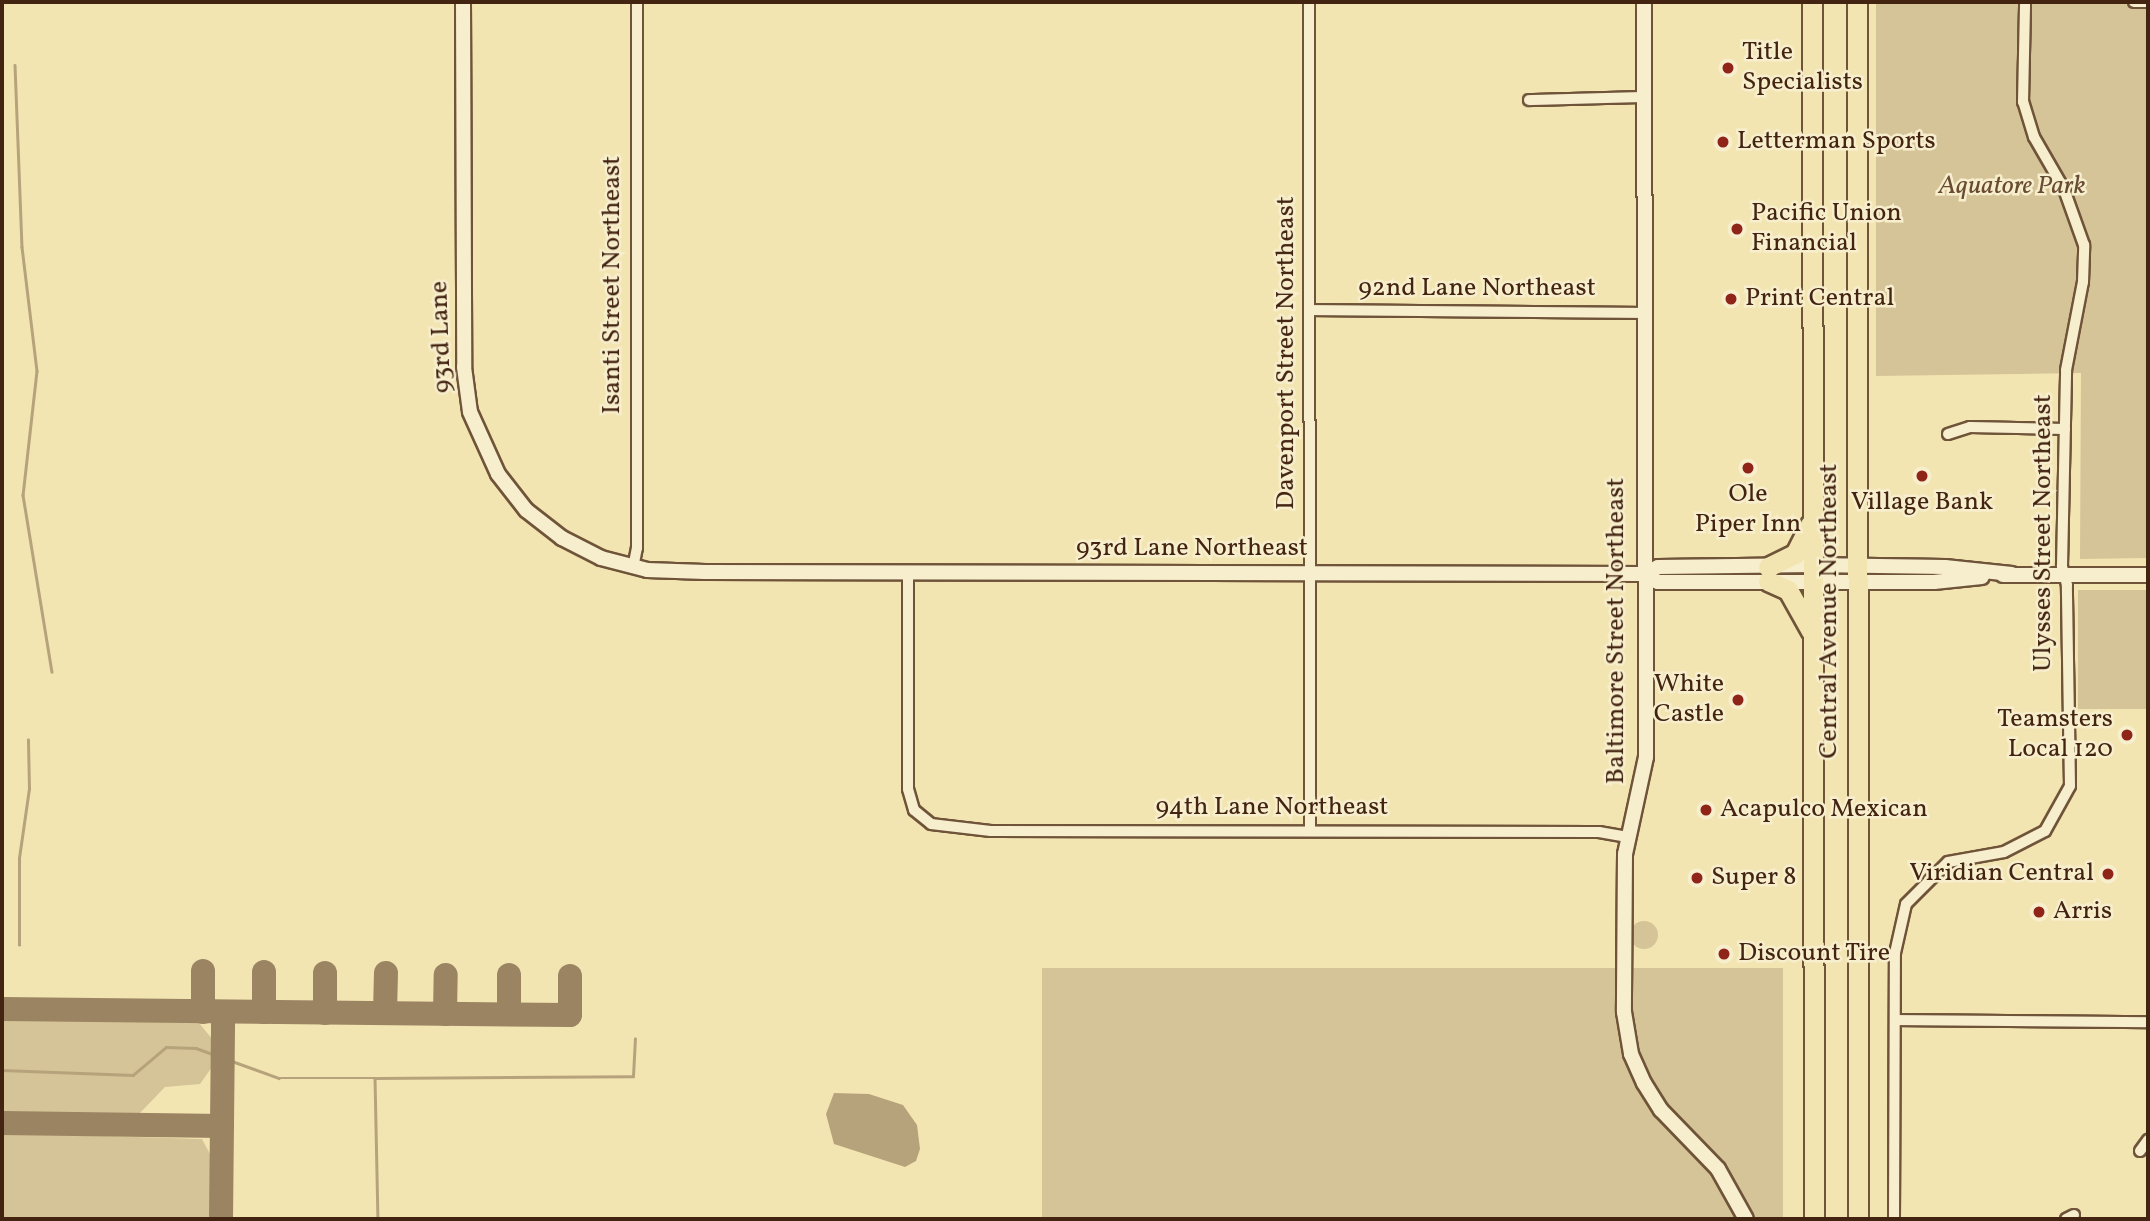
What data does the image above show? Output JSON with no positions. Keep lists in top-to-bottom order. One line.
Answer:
{"streets":{"highway":["Central Avenue Northeast"],"street":["Isanti Street Northeast","92nd Lane Northeast","93rd Lane","Davenport Street Northeast","Ulysses Street Northeast","93rd Lane Northeast","Baltimore Street Northeast","94th Lane Northeast"]},"crossings":[["Isanti Street Northeast","93rd Lane"],["92nd Lane Northeast","Davenport Street Northeast"],["92nd Lane Northeast","Baltimore Street Northeast"],["93rd Lane","93rd Lane Northeast"],["Davenport Street Northeast","93rd Lane Northeast"],["Davenport Street Northeast","94th Lane Northeast"],["Ulysses Street Northeast","93rd Lane Northeast"],["93rd Lane Northeast","Central Avenue Northeast"],["93rd Lane Northeast","Baltimore Street Northeast"],["93rd Lane Northeast","94th Lane Northeast"],["Baltimore Street Northeast","94th Lane Northeast"]],"parks":["Aquatore Park"],"places":["Title Specialists","Letterman Sports","Pacific Union Financial","Print Central","Ole Piper Inn","Village Bank","White Castle","Teamsters Local 120","Acapulco Mexican","Viridian Central","Super 8","Arris","Discount Tire"]}
